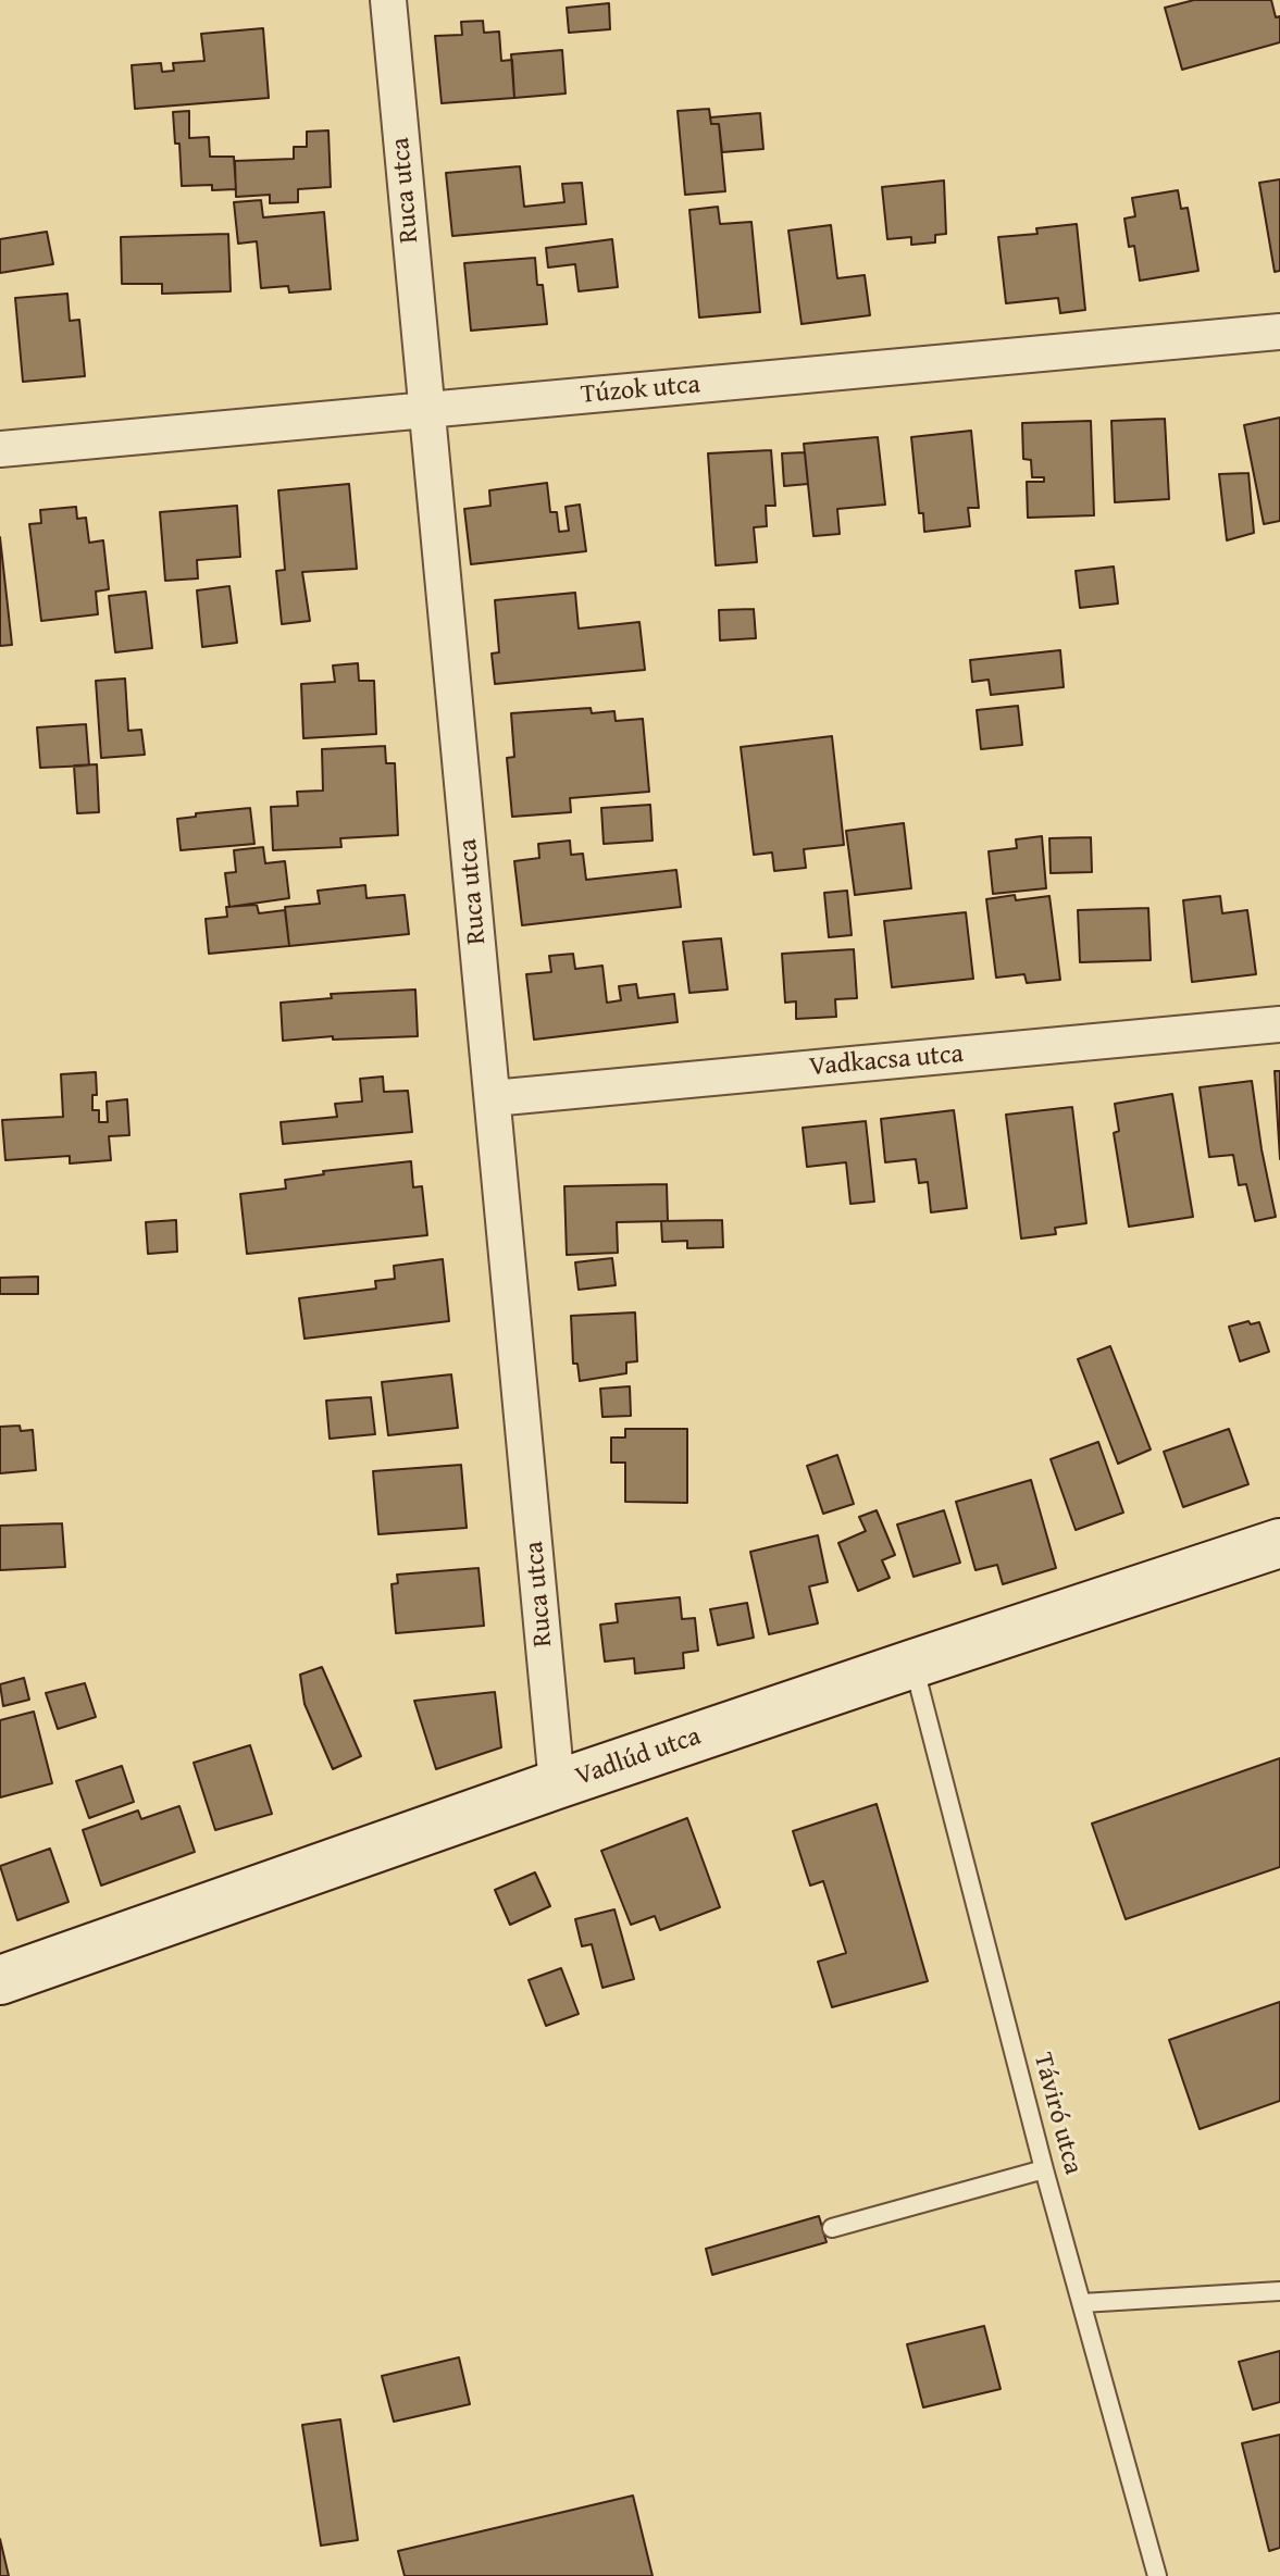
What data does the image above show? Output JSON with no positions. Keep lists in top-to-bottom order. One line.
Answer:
{"streets":{"street":["Ruca utca","Túzok utca","Vadkacsa utca","Vadlúd utca"],"lane":["Táviró utca"]},"crossings":[["Ruca utca","Túzok utca"],["Ruca utca","Vadkacsa utca"],["Ruca utca","Vadlúd utca"],["Vadlúd utca","Táviró utca"]]}
